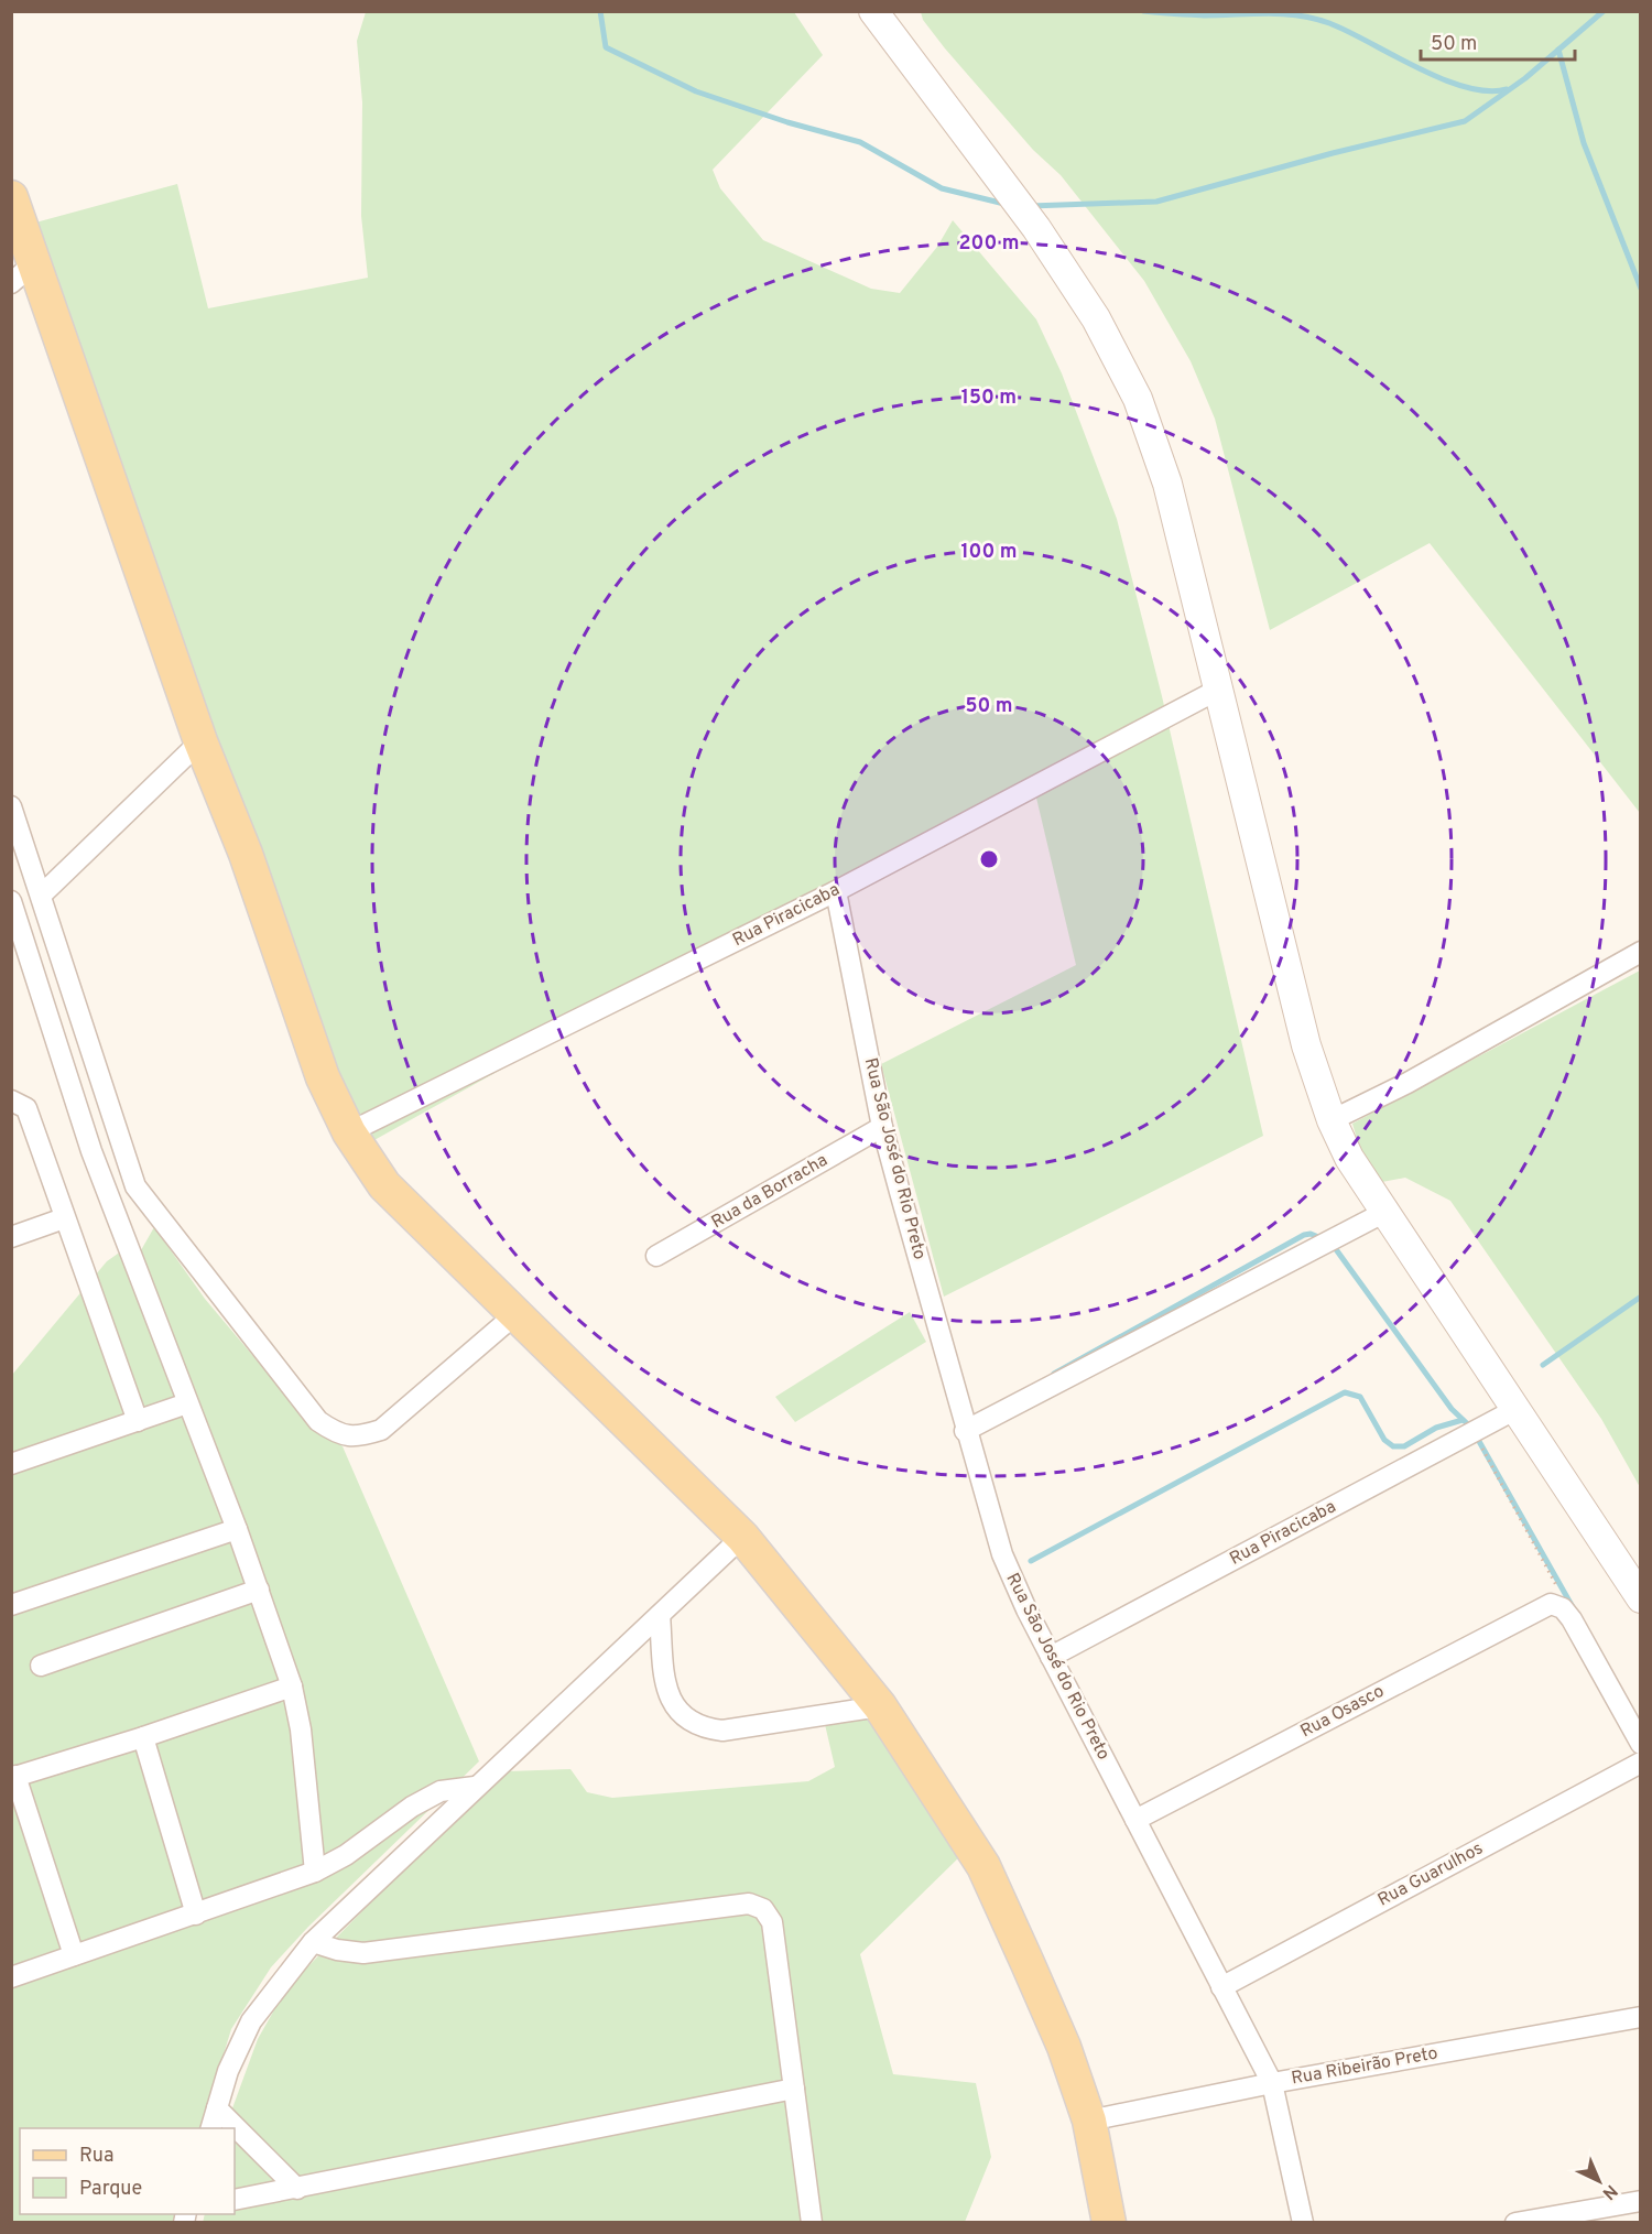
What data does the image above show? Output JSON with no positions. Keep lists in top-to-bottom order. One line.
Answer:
{"streets":{"street":["Rua Piracicaba","Rua São José do Rio Preto","Rua da Borracha","Rua Osasco","Rua Guarulhos","Rua Ribeirão Preto"]},"crossings":[["Rua Piracicaba","Rua São José do Rio Preto"],["Rua São José do Rio Preto","Rua da Borracha"],["Rua São José do Rio Preto","Rua Osasco"],["Rua São José do Rio Preto","Rua Guarulhos"],["Rua São José do Rio Preto","Rua Ribeirão Preto"]],"legend":["Rua","Parque"],"scale_bar":"50 m","north":"bottom right","rings":["200 m","150 m","100 m","50 m"]}
